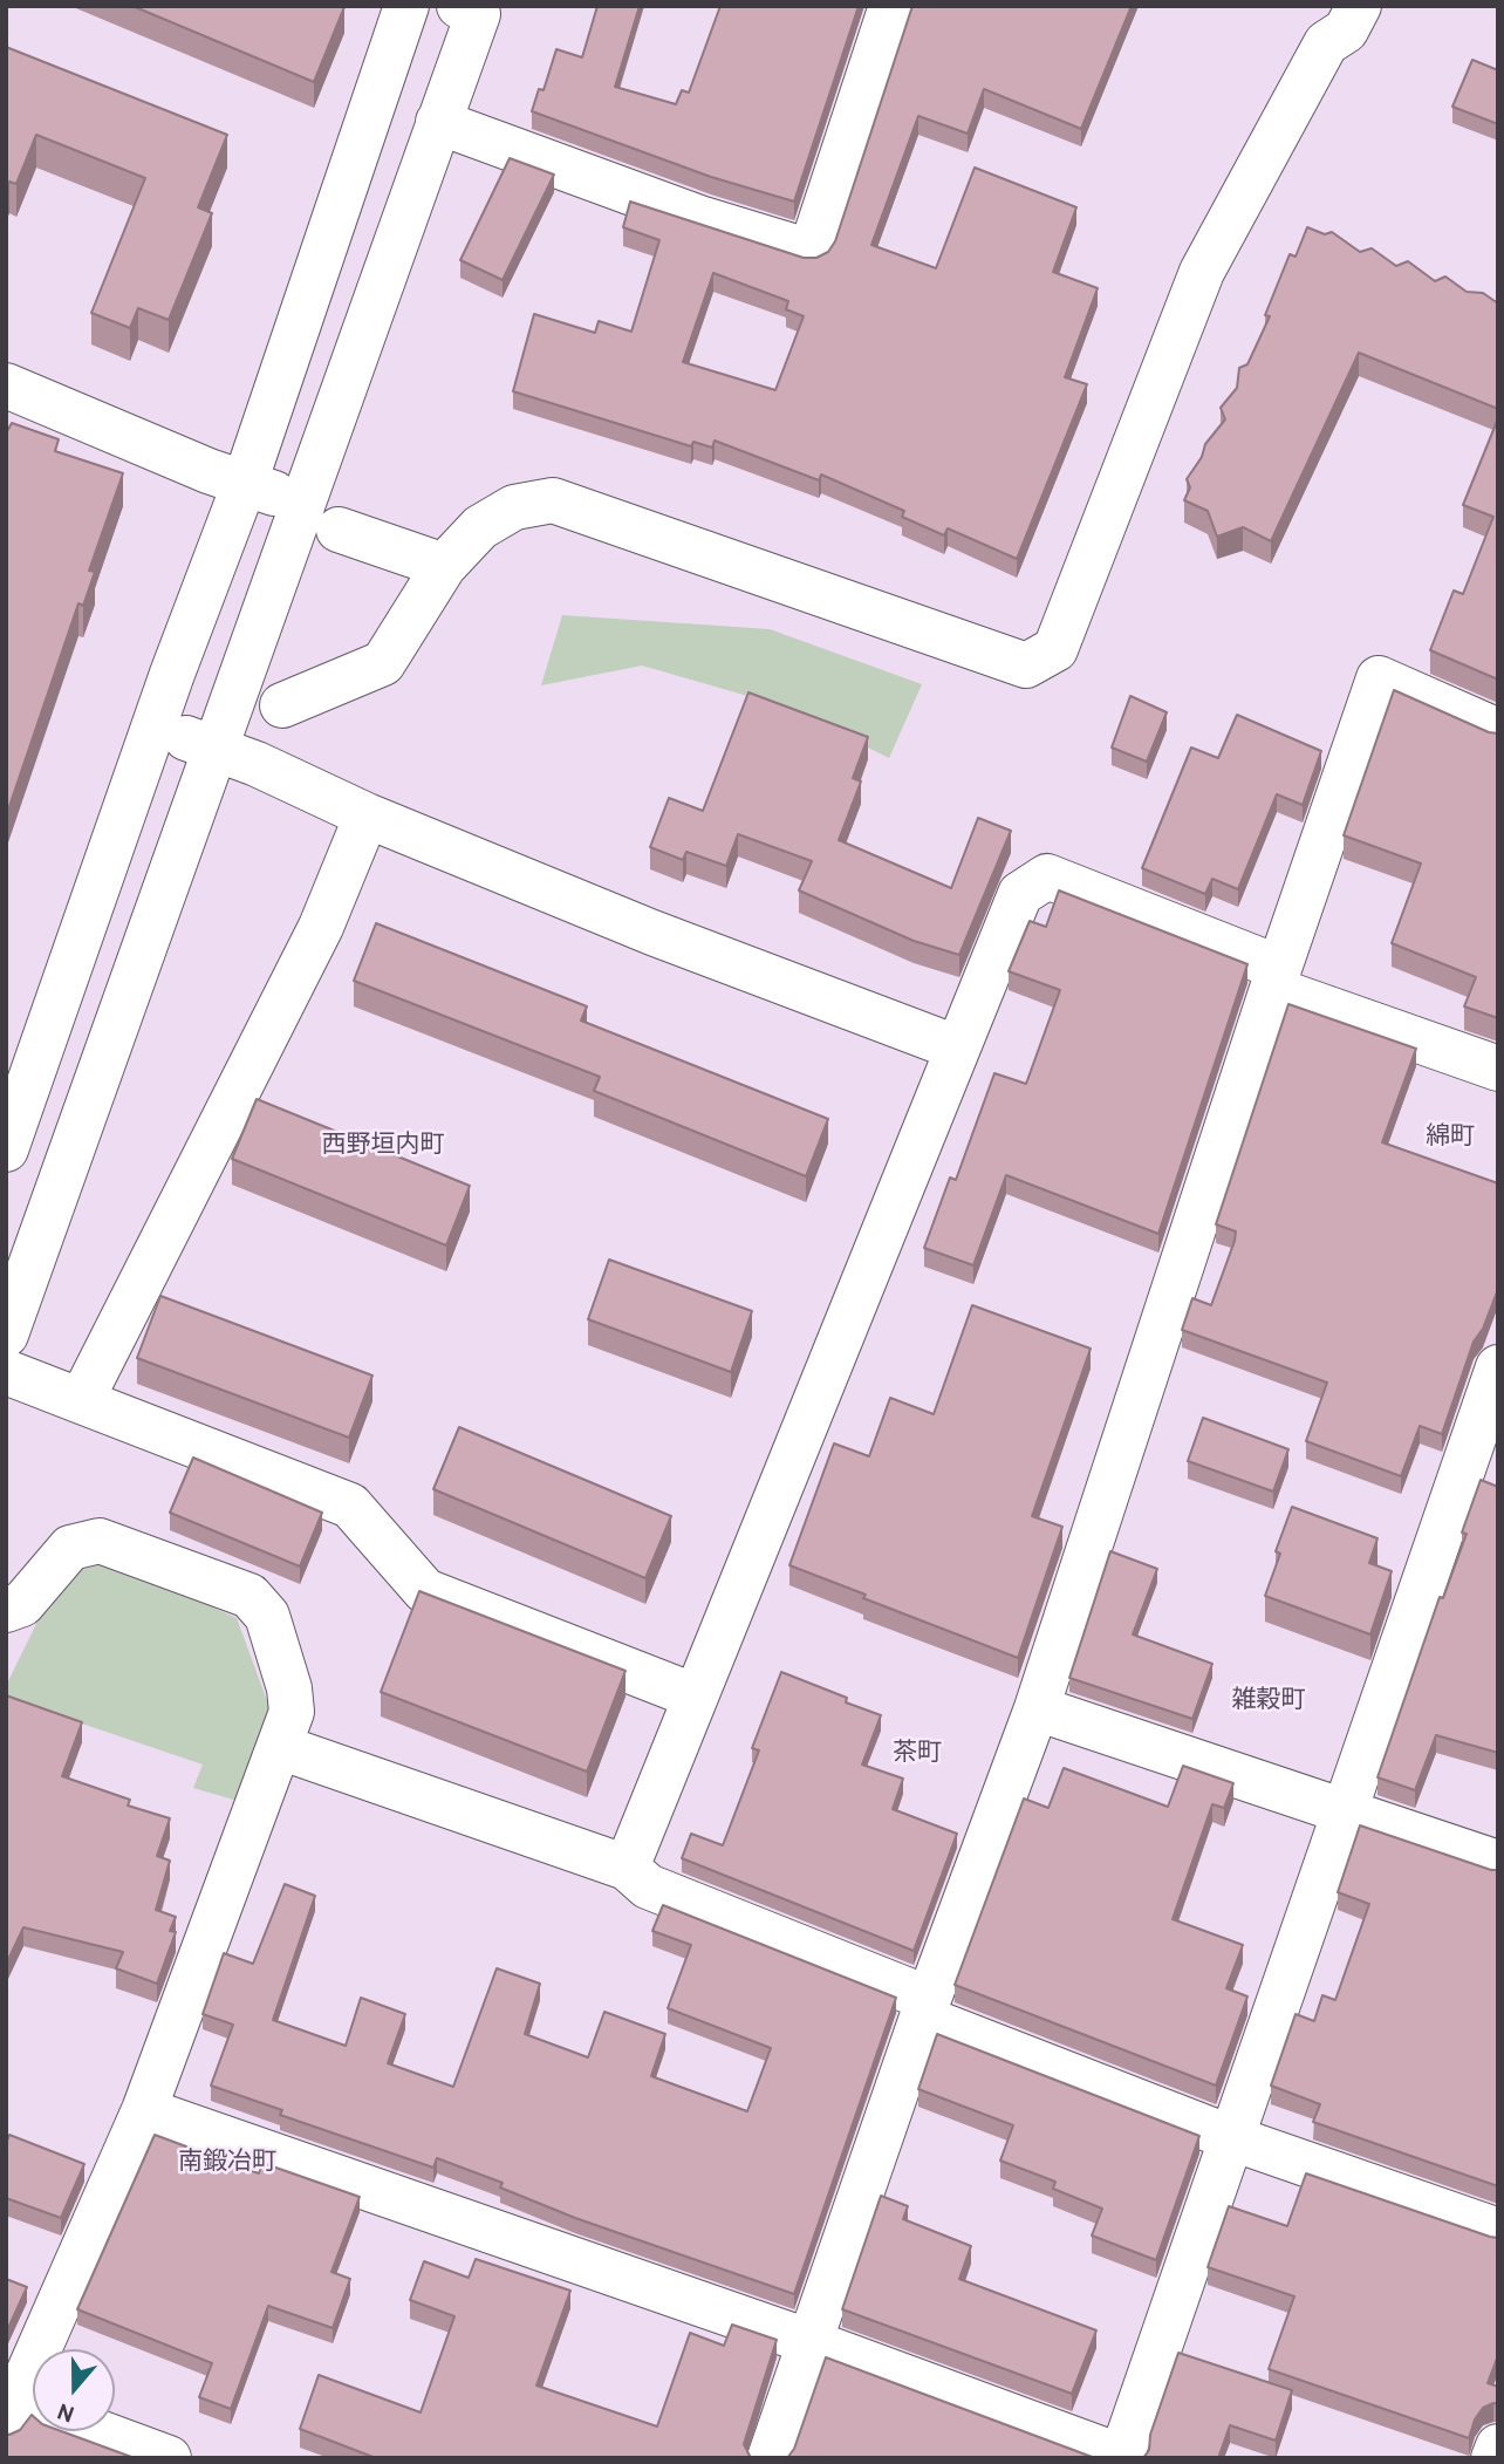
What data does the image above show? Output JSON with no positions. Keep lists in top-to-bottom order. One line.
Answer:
{"districts":["綿町","西野垣内町","雑穀町","茶町","南鍛冶町"],"north":"bottom"}
